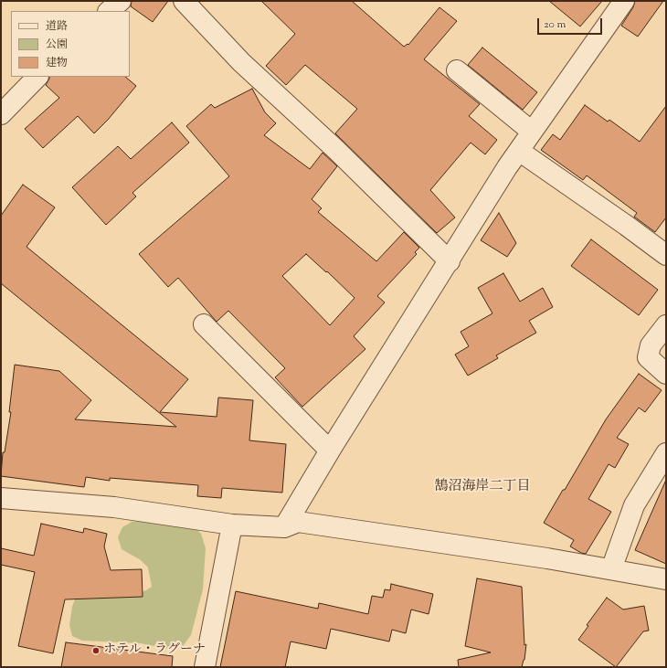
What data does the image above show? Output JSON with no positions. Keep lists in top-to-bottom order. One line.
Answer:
{"districts":["鵠沼海岸二丁目"],"places":["ホテル・ラグーナ"],"legend":["道路","公園","建物"],"scale_bar":"20 m"}
